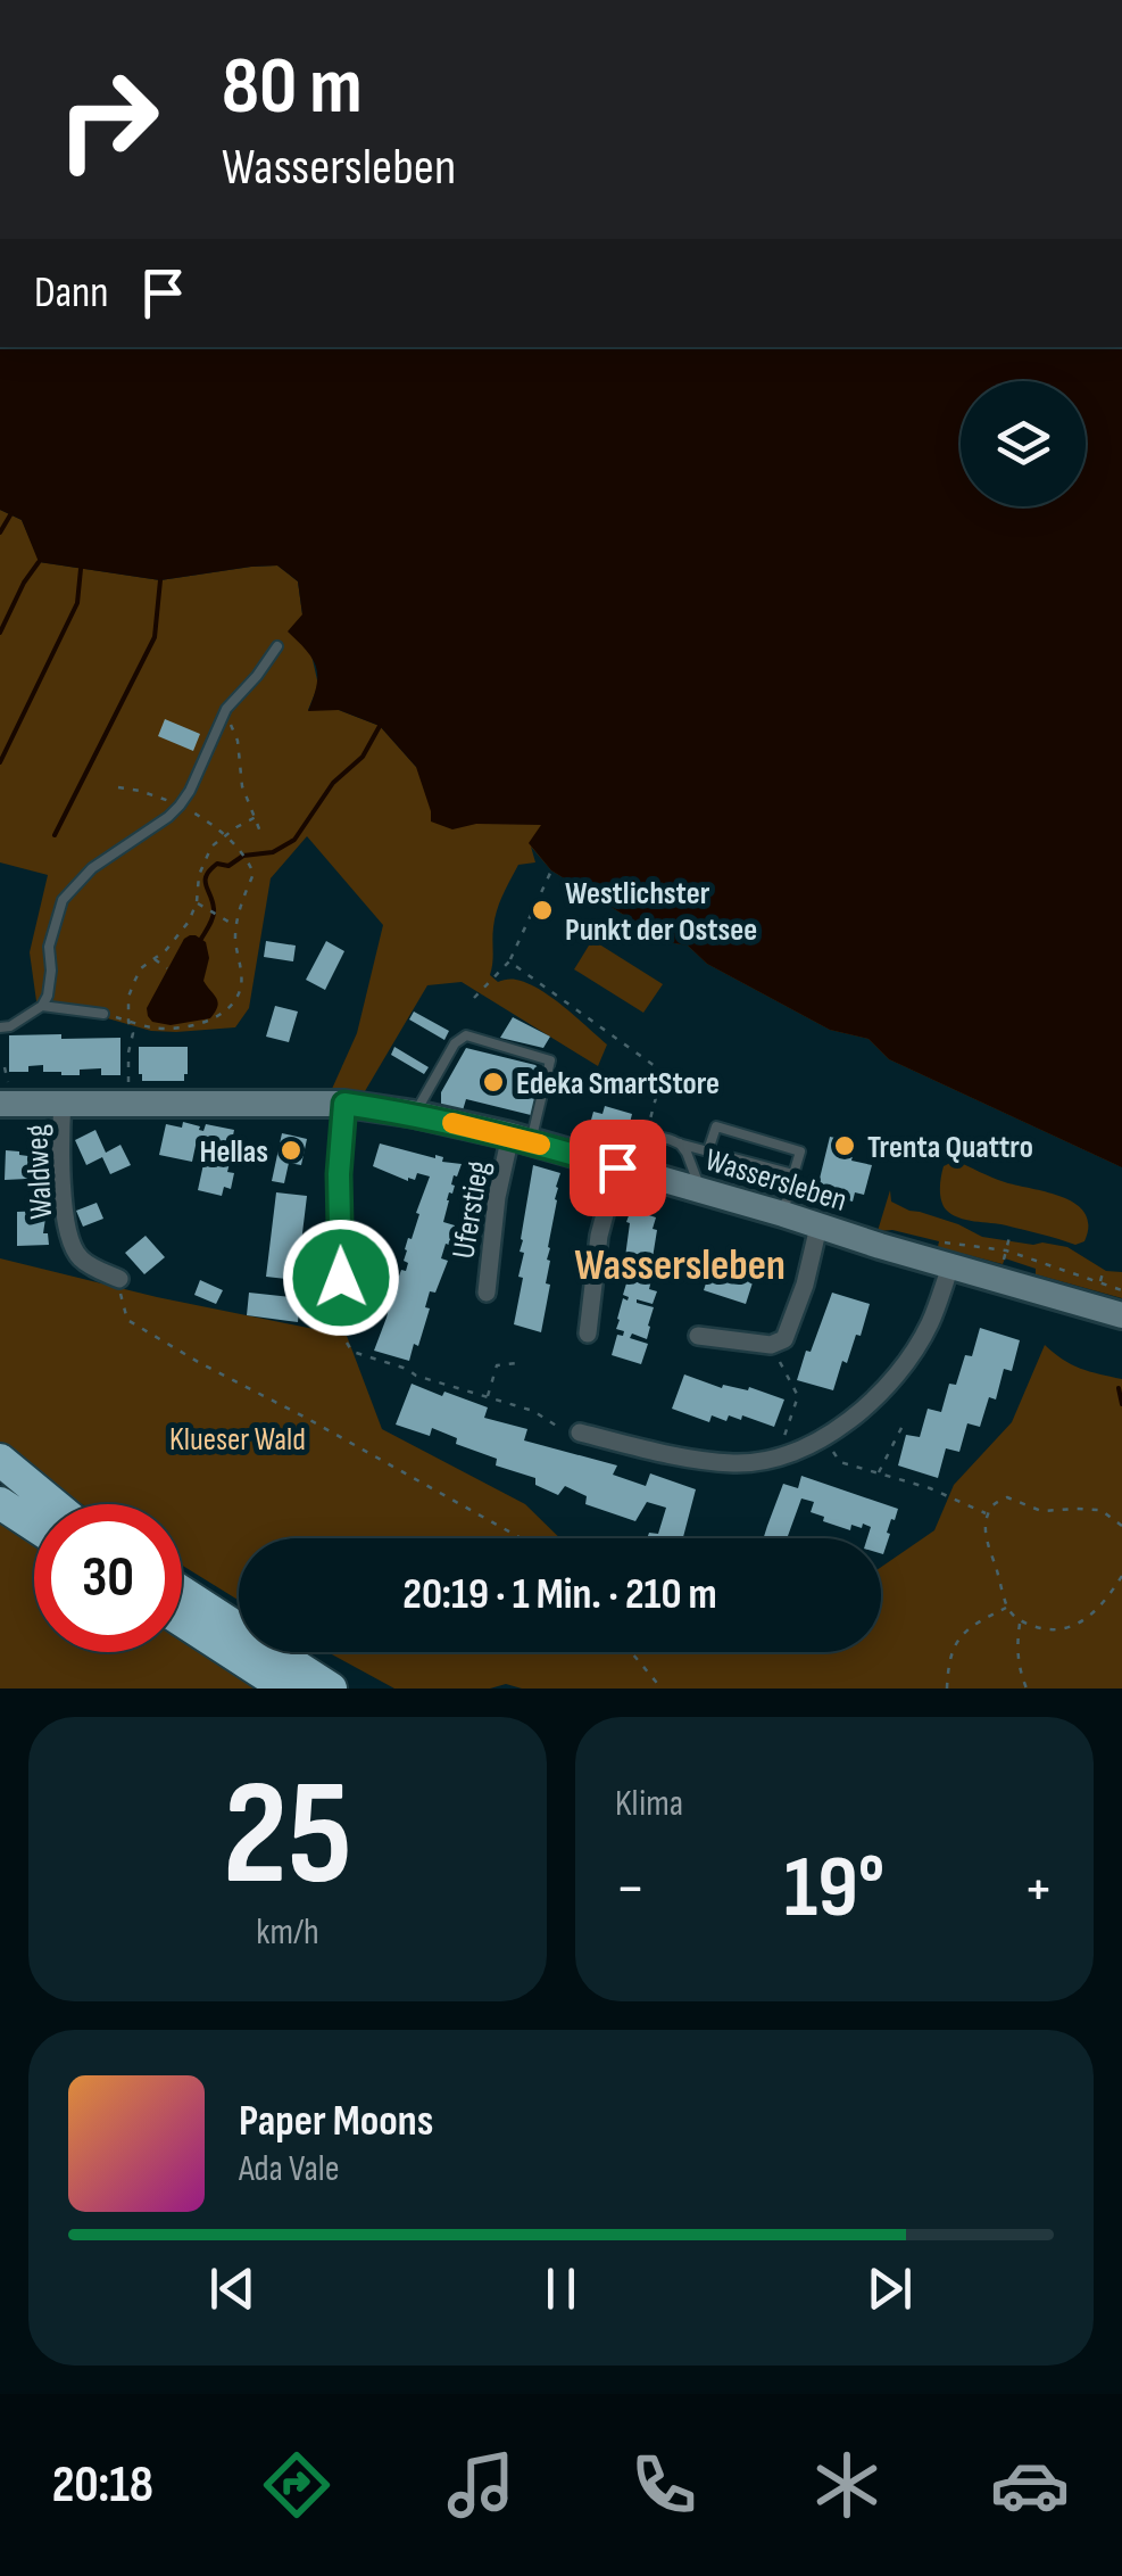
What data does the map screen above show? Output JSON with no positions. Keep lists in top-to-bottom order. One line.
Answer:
{"streets":{"street":["Waldweg","Wassersleben","Uferstieg"]},"crossings":[["Waldweg","Wassersleben"],["Wassersleben","Uferstieg"]],"districts":["Wassersleben"],"parks":["Klueser Wald"],"places":["Westlichster Punkt der Ostsee","Edeka SmartStore","Trenta Quattro","Hellas"],"page":{"turn":["80 m","Wassersleben"],"then":"Dann","limit":"30","trip":"20:19 · 1 Min. · 210 m","tile":[["25","km/h"],"Klima"],"heat":["−","19°","+"],"song":["Paper Moons","Ada Vale"],"tabs":"20:18"}}
